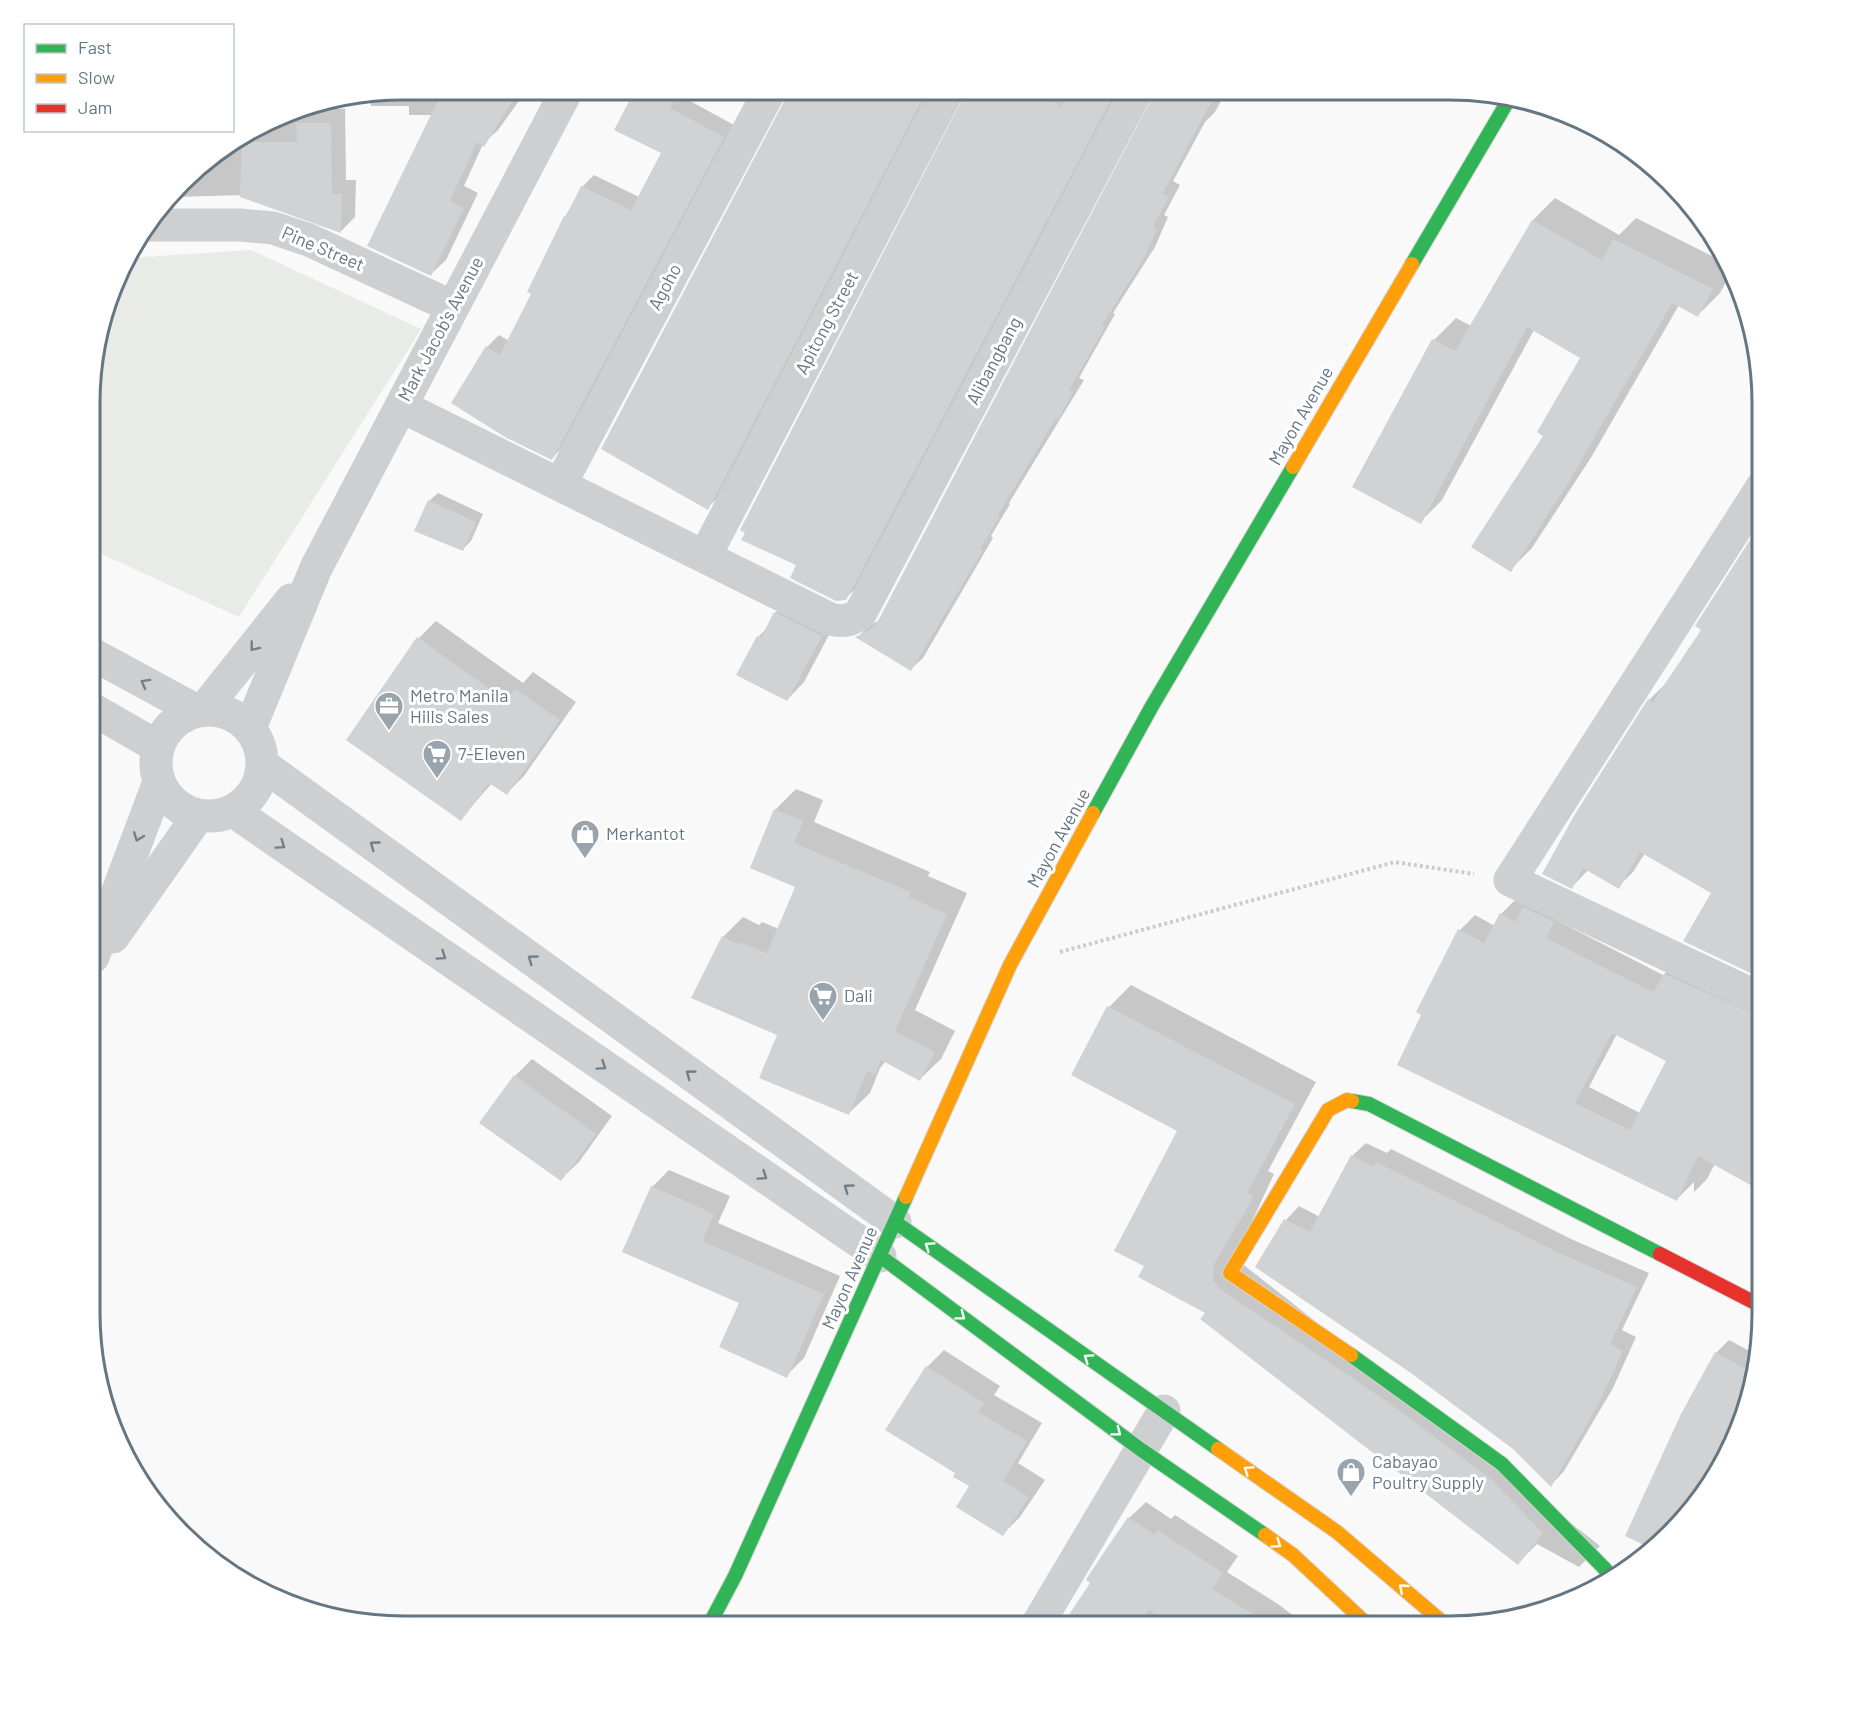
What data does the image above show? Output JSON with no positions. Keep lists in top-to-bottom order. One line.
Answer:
{"streets":{"street":["Pine Street","Agoho","Apitong Street","Mark Jacob's Avenue","Alibangbang","Mayon Avenue"]},"crossings":[["Pine Street","Mark Jacob's Avenue"],["Apitong Street","Alibangbang"]],"places":{"office":["Metro Manila Hills Sales"],"supermarket":["7-Eleven","Dali"],"shop":["Merkantot","Cabayao Poultry Supply"]},"legend":["Fast","Slow","Jam"]}
